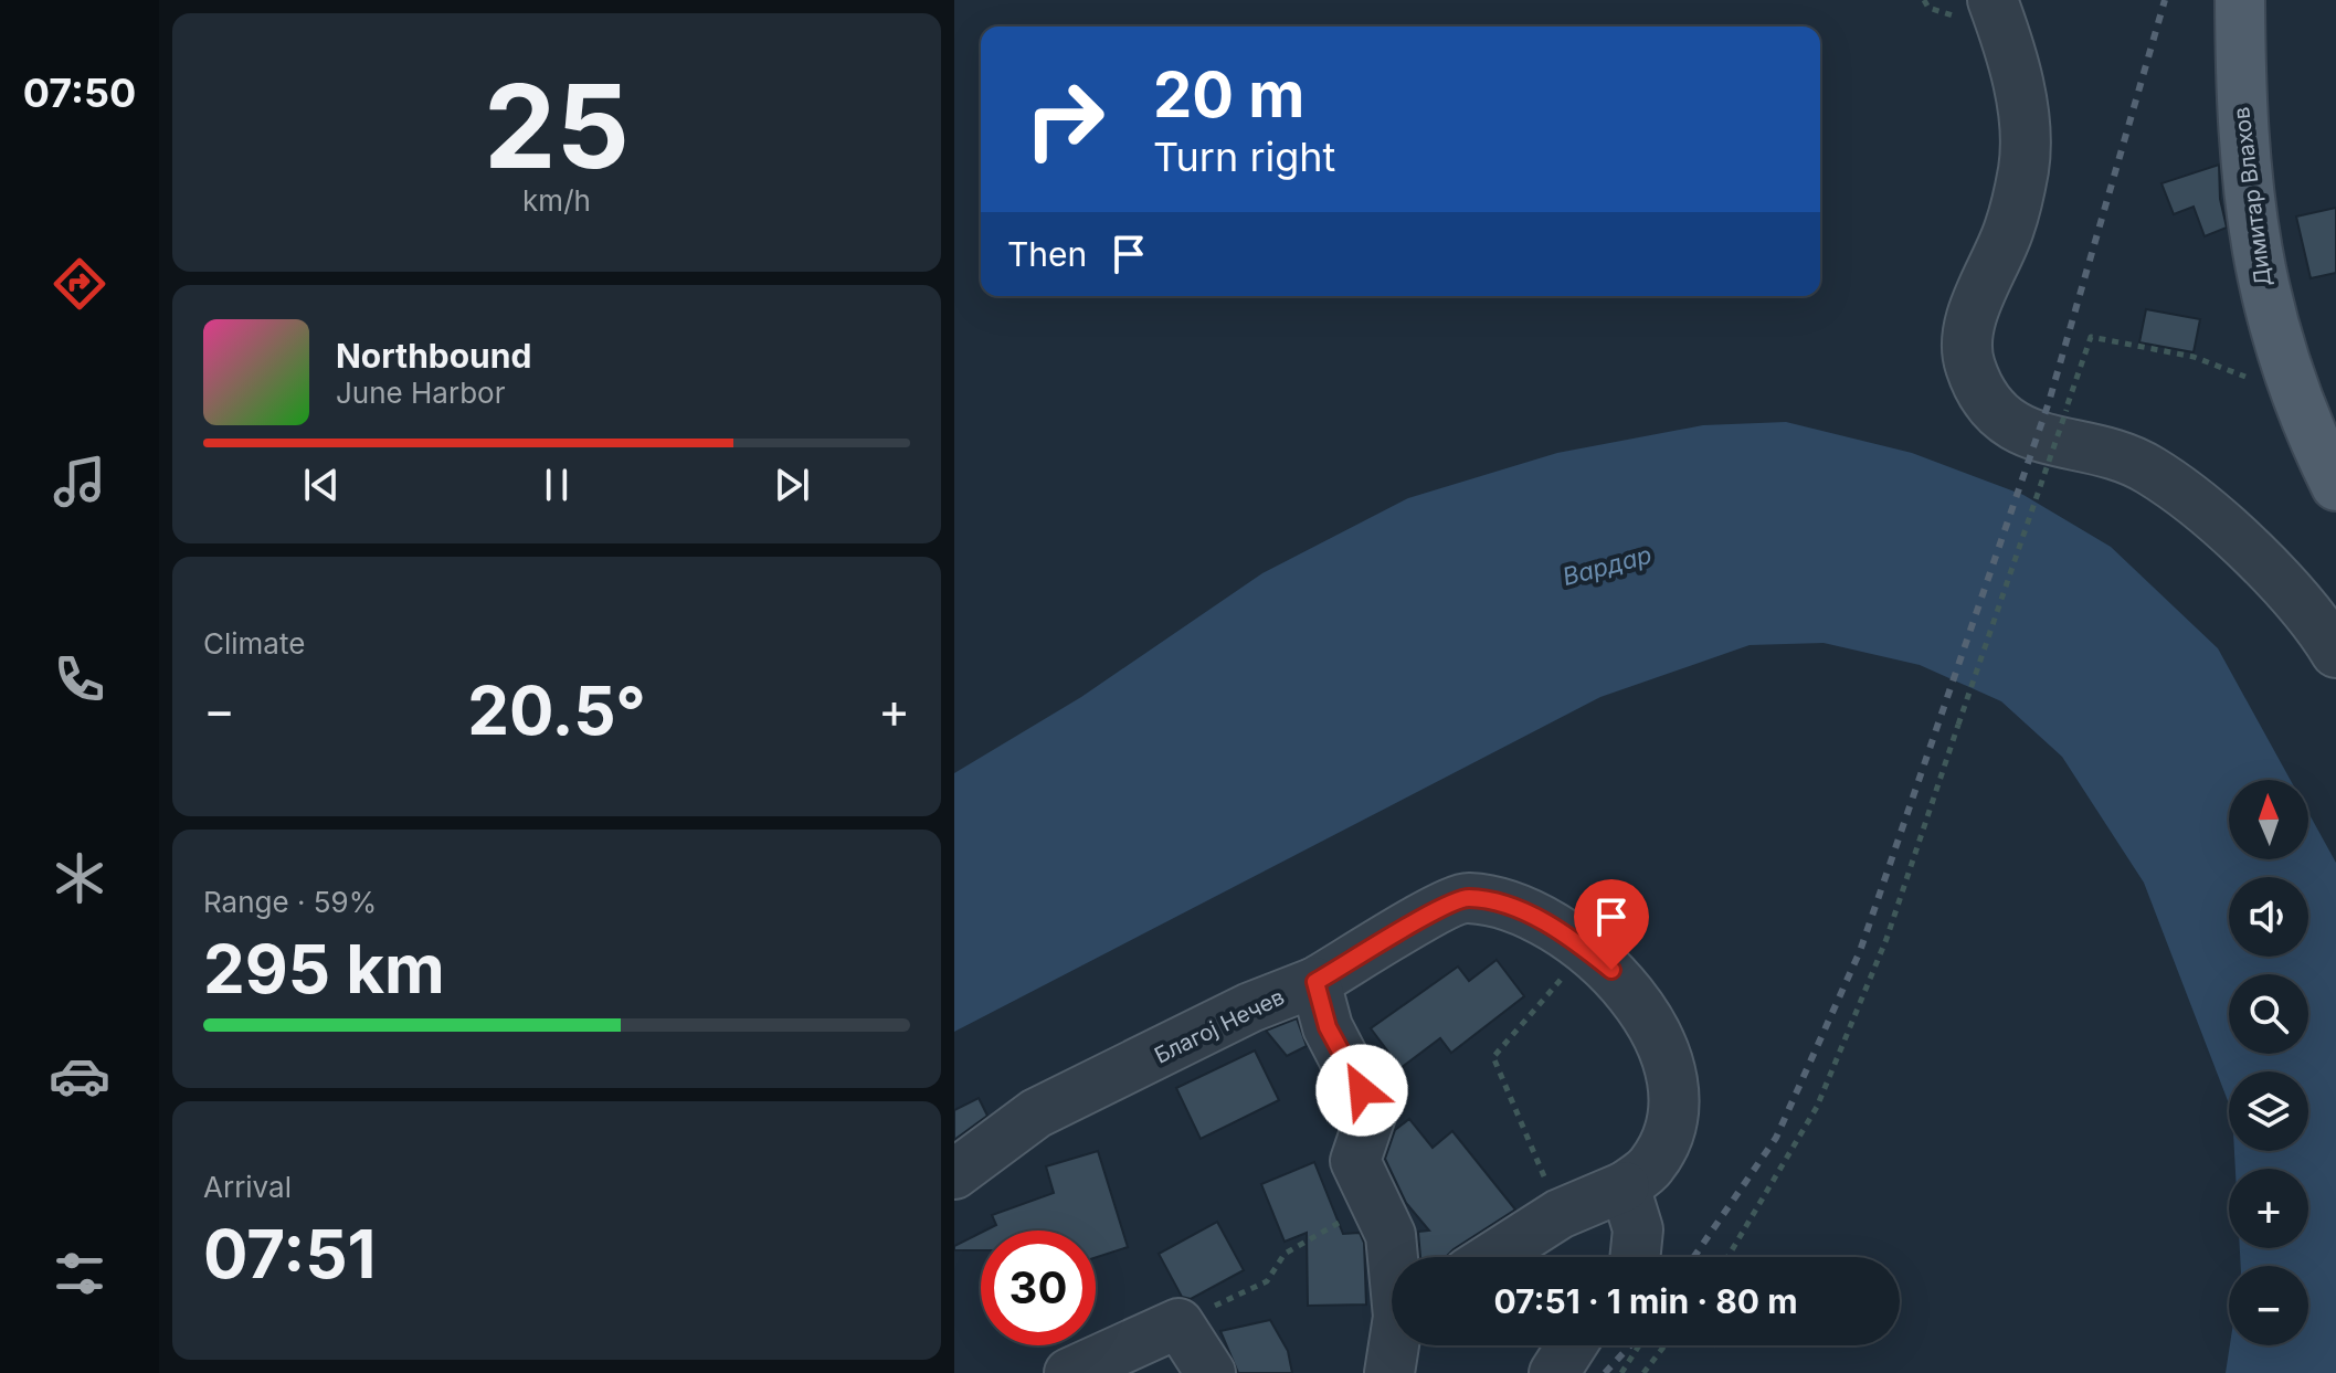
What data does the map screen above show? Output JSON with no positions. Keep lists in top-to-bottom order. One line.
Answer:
{"streets":{"main road":["Димитар Влахов"],"street":["Благој Нечев"]},"water":["Вардар"],"north":"top","page":{"tabs":"07:50","tile":[["25","km/h"],"Climate",["Range · 59%","295 km"],["Arrival","07:51"]],"turn":["20 m","Turn right"],"then":"Then","song":["Northbound","June Harbor"],"heat":["−","20.5°","+"],"map_buttons":["+","−"],"limit":"30","trip":"07:51 · 1 min · 80 m"}}
